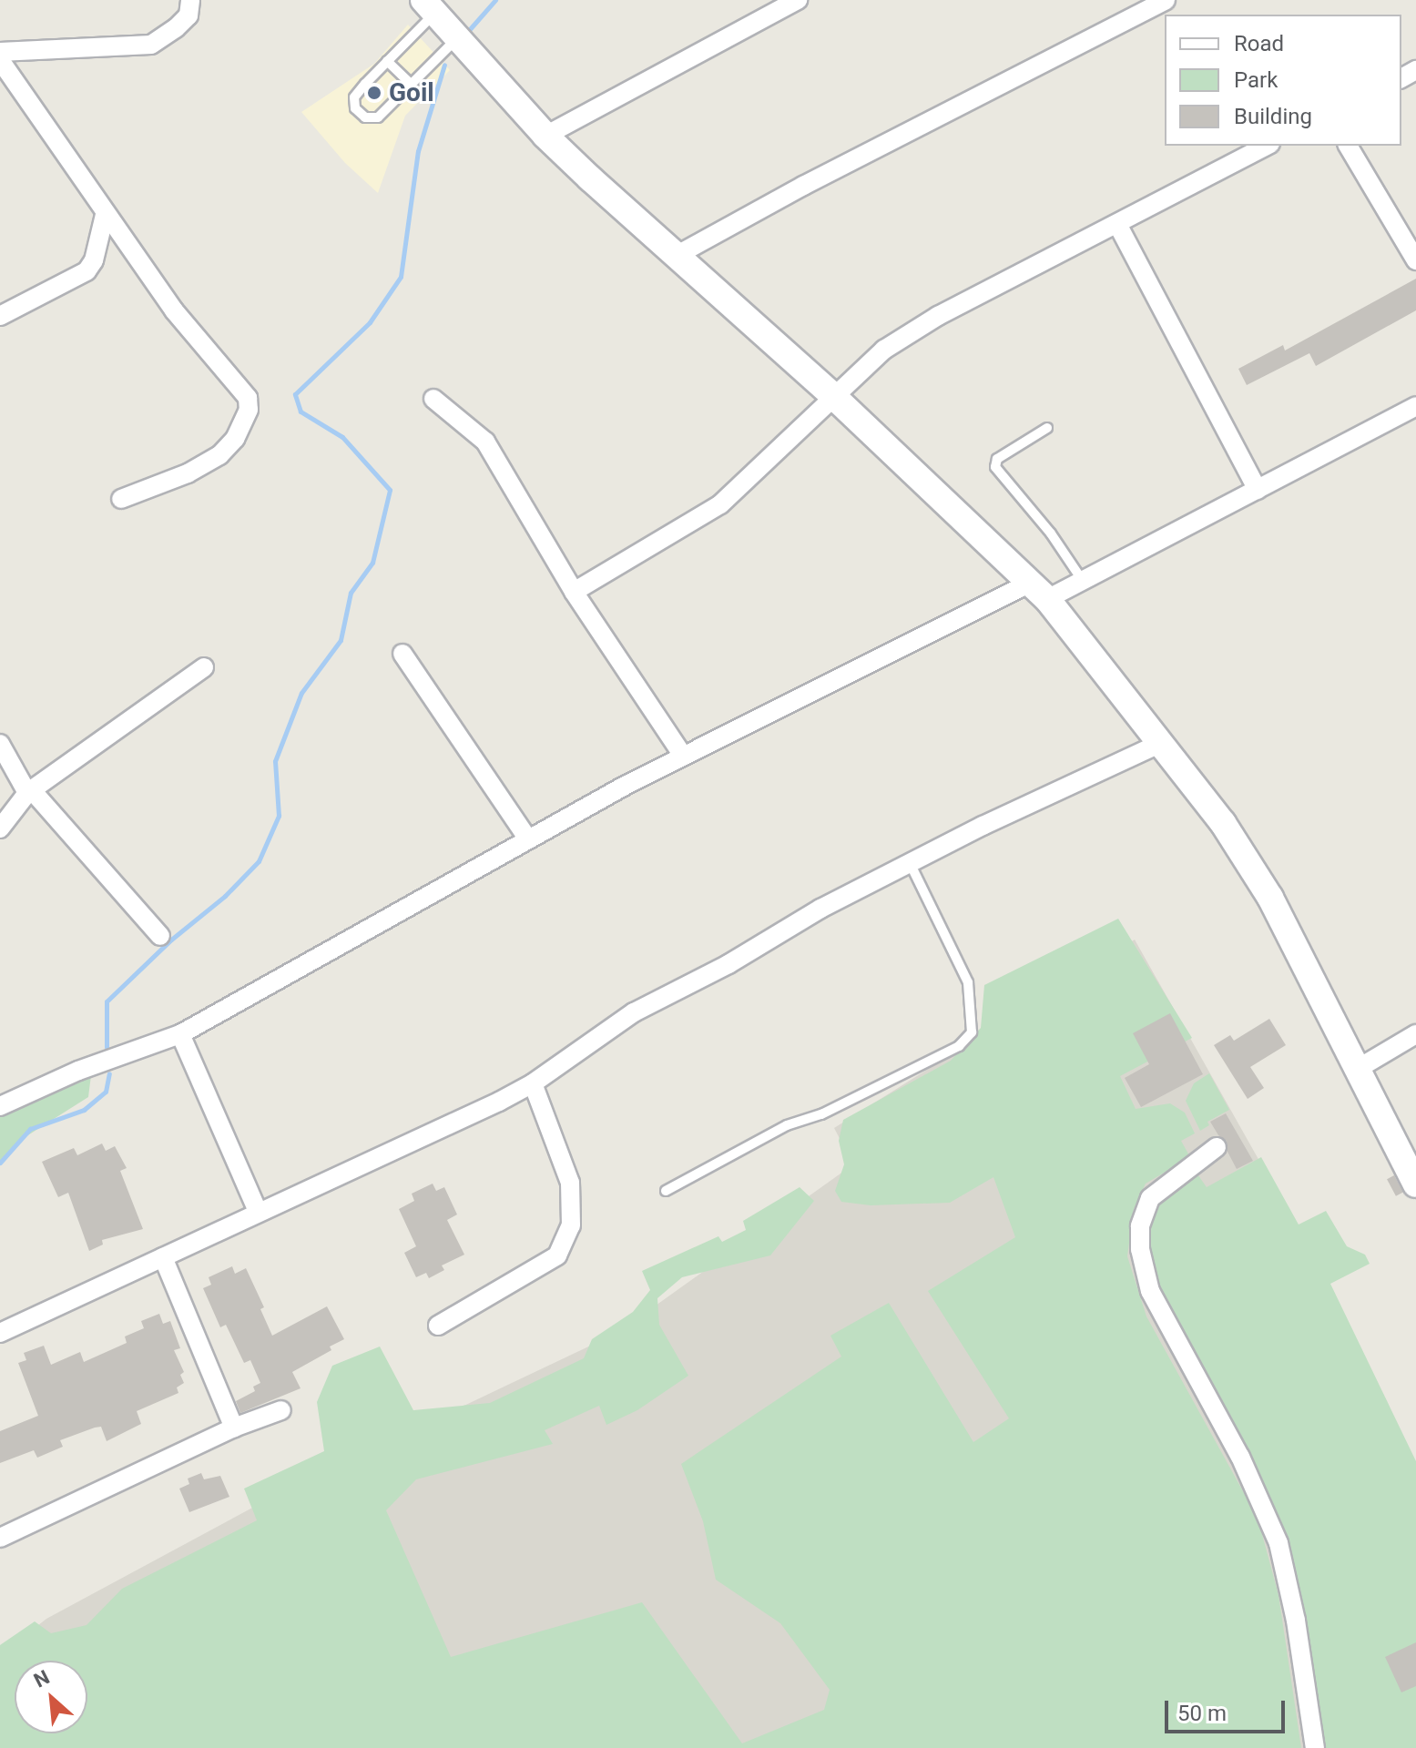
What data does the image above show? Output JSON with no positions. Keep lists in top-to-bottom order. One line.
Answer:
{"places":["Goil"],"legend":["Road","Park","Building"],"scale_bar":"50 m","north":"top left"}
